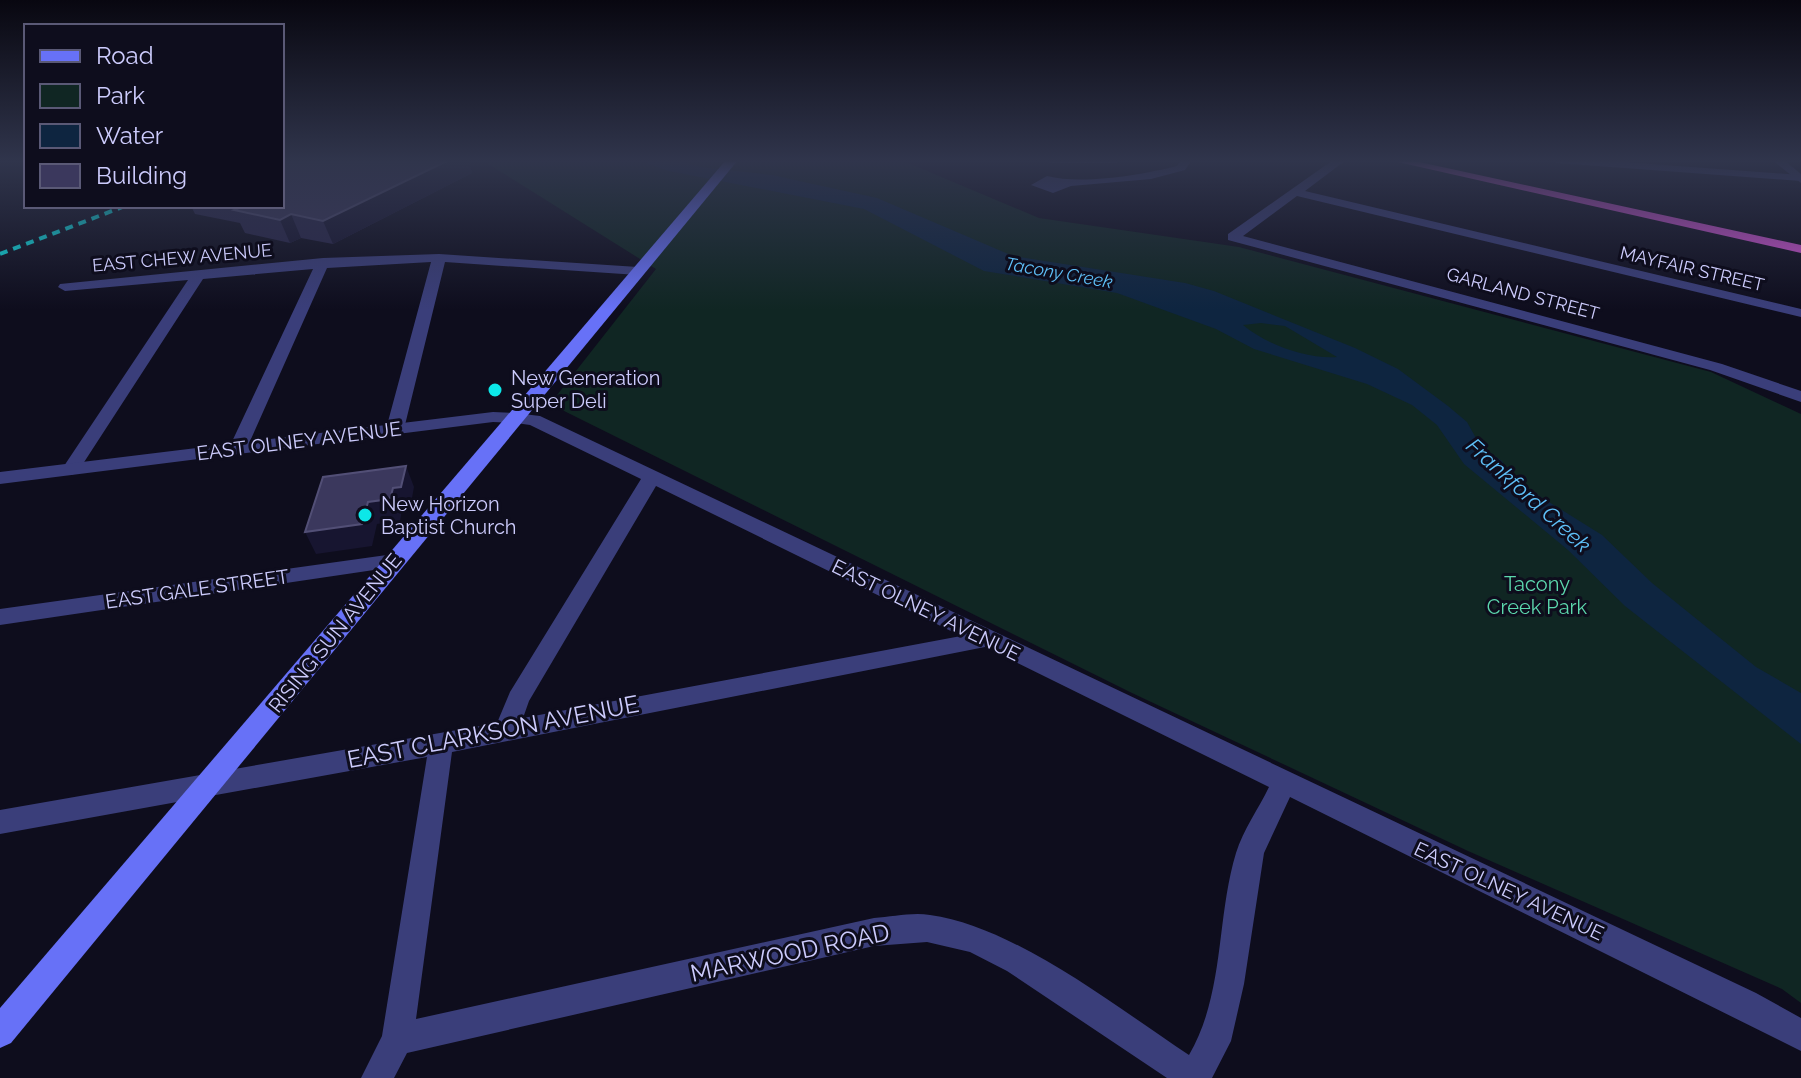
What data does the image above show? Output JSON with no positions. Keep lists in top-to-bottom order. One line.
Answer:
{"streets":{"main road":["RISING SUN AVENUE"],"street":["EAST CHEW AVENUE","MAYFAIR STREET","GARLAND STREET","EAST OLNEY AVENUE","EAST GALE STREET","EAST CLARKSON AVENUE","MARWOOD ROAD"]},"crossings":[["EAST CHEW AVENUE","RISING SUN AVENUE"],["EAST OLNEY AVENUE","RISING SUN AVENUE"],["EAST OLNEY AVENUE","EAST CLARKSON AVENUE"],["EAST GALE STREET","RISING SUN AVENUE"],["RISING SUN AVENUE","EAST CLARKSON AVENUE"]],"water":["Tacony Creek","Frankford Creek"],"parks":["Tacony Creek Park"],"places":["New Generation Super Deli","New Horizon Baptist Church"],"legend":["Road","Park","Water","Building"]}
